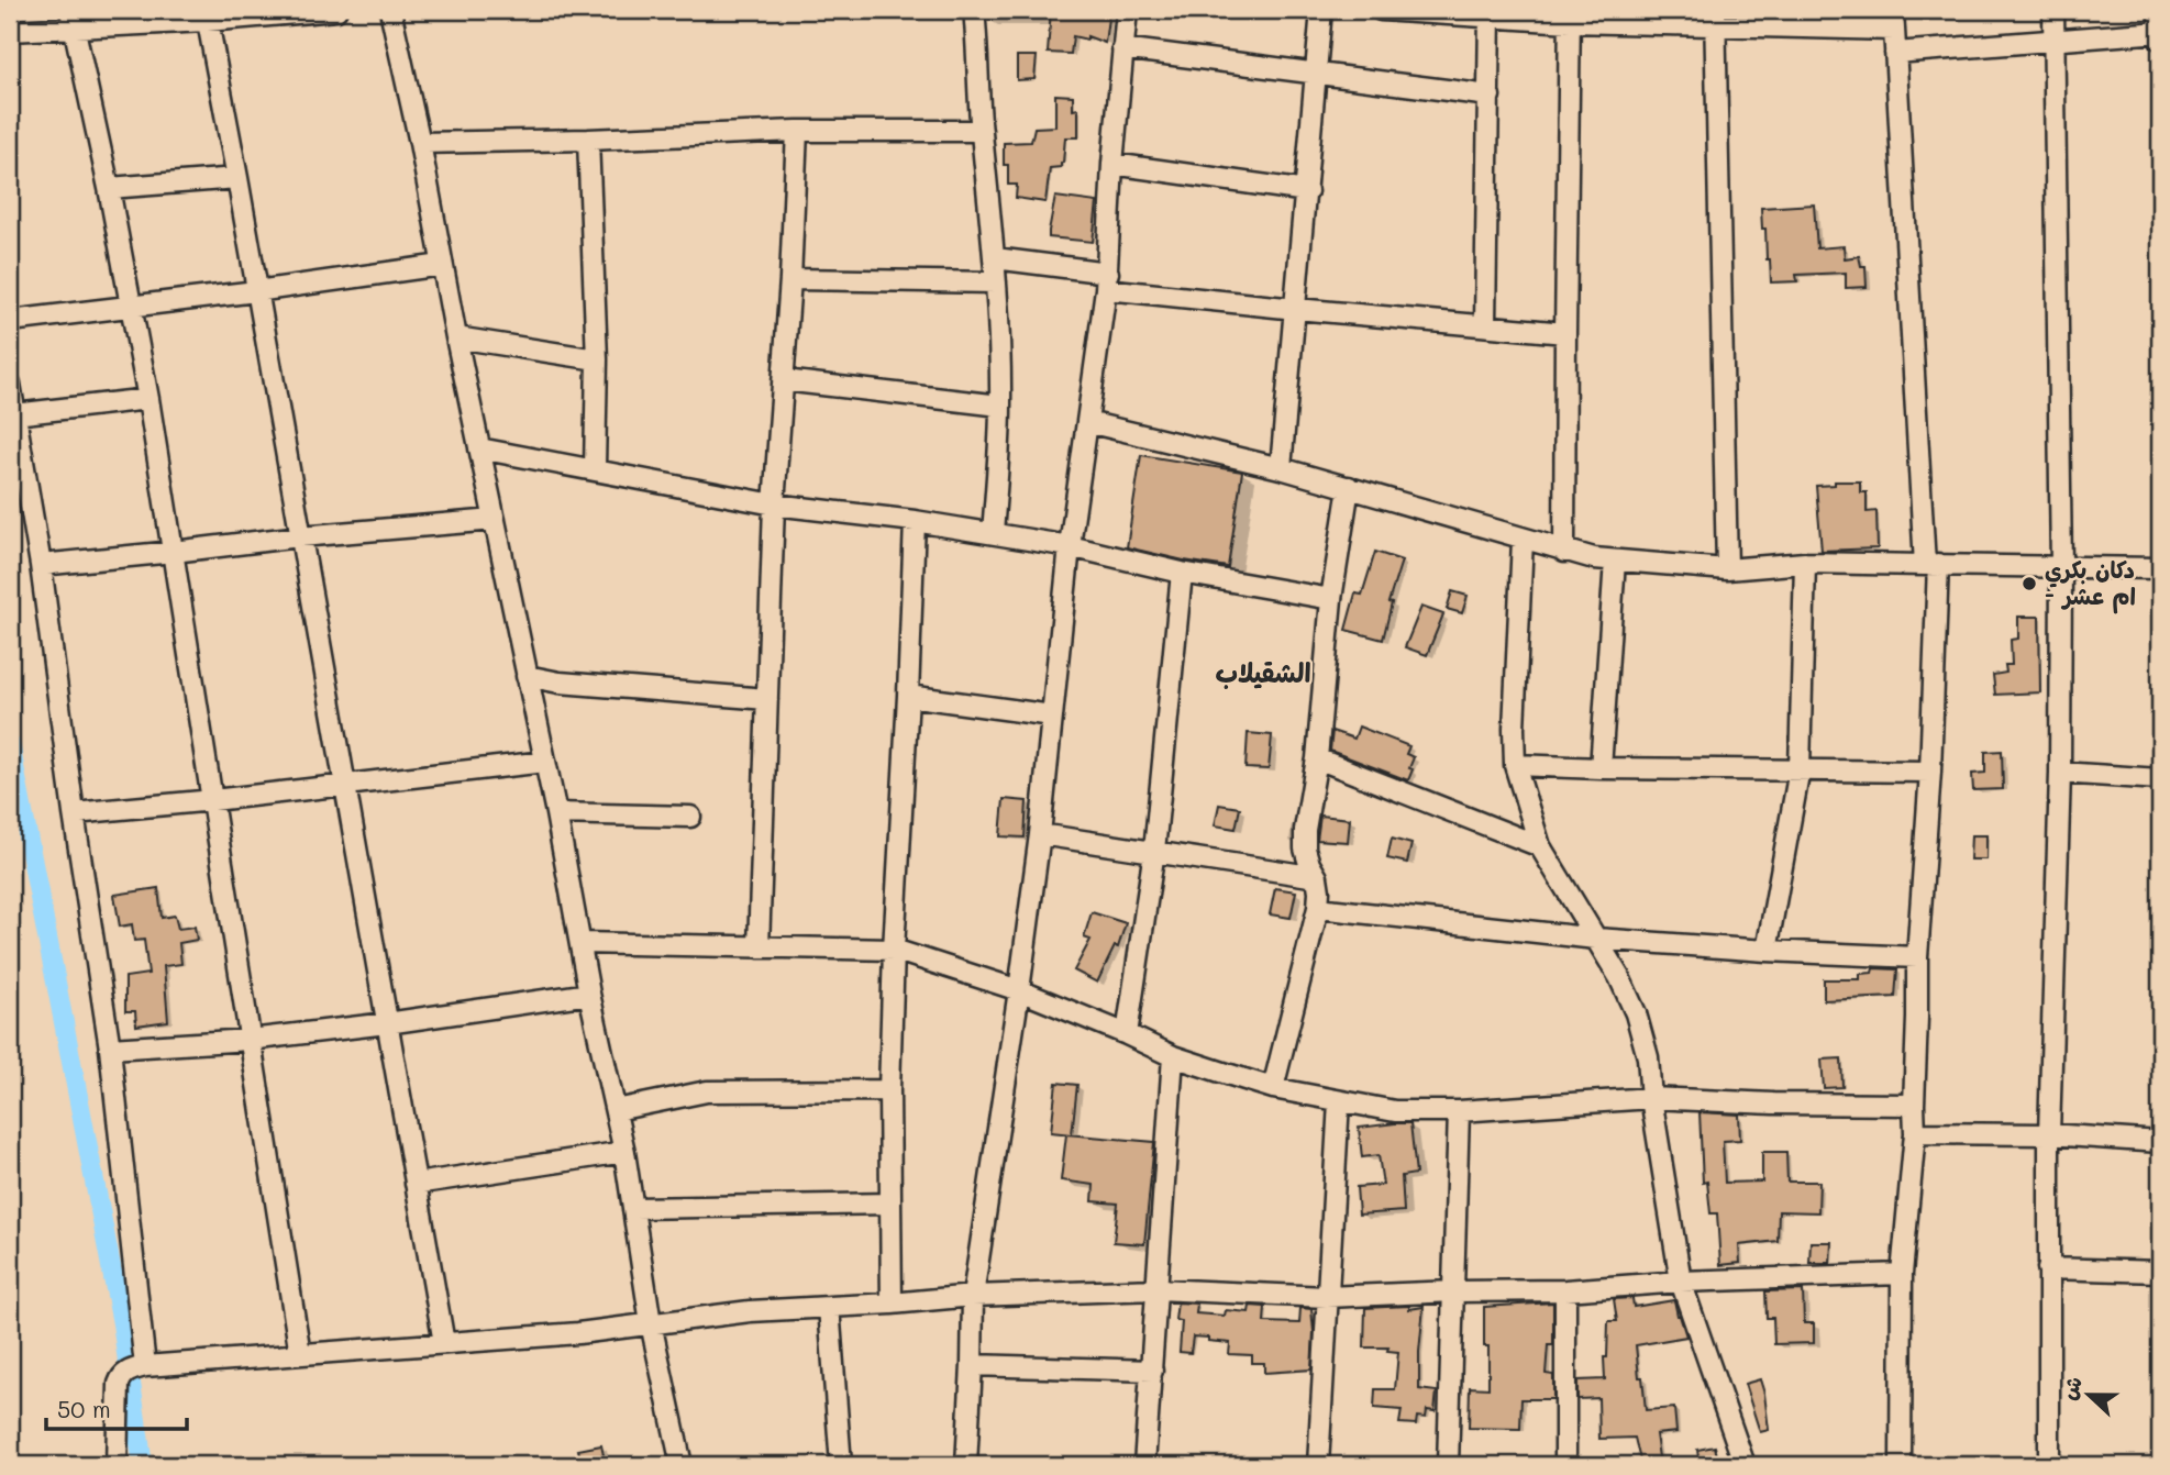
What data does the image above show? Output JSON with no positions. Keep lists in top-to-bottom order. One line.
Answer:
{"districts":["الشقيلاب"],"places":["دكان بكري - ام عشر"],"scale_bar":"50 m","north":"left"}
